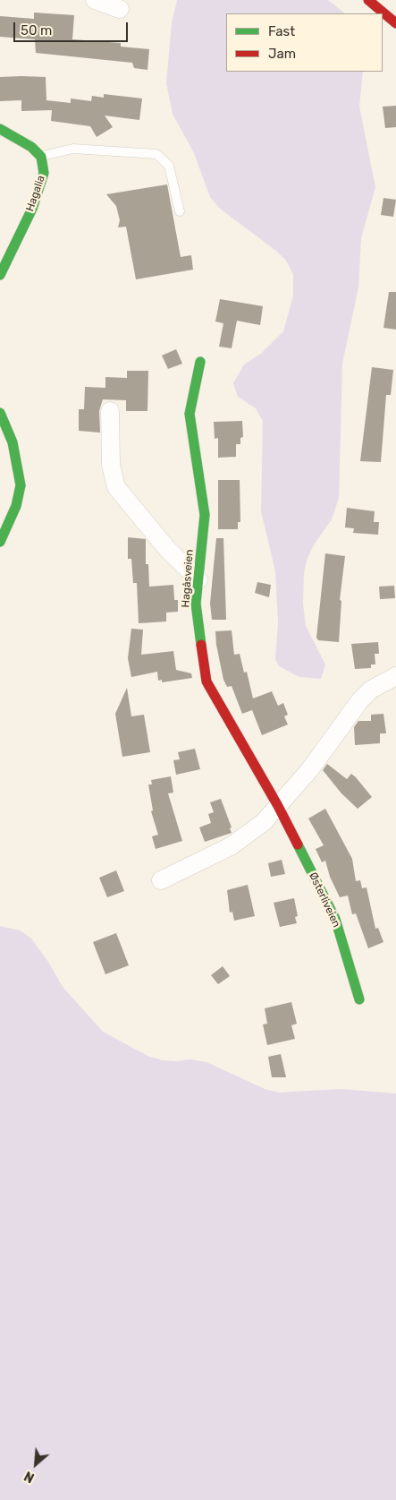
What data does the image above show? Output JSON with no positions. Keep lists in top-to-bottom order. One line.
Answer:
{"streets":{"street":["Hagalia","Hagåsveien","Østerliveien"]},"crossings":[["Hagåsveien","Østerliveien"]],"legend":["Fast","Jam"],"scale_bar":"50 m","north":"bottom left"}
